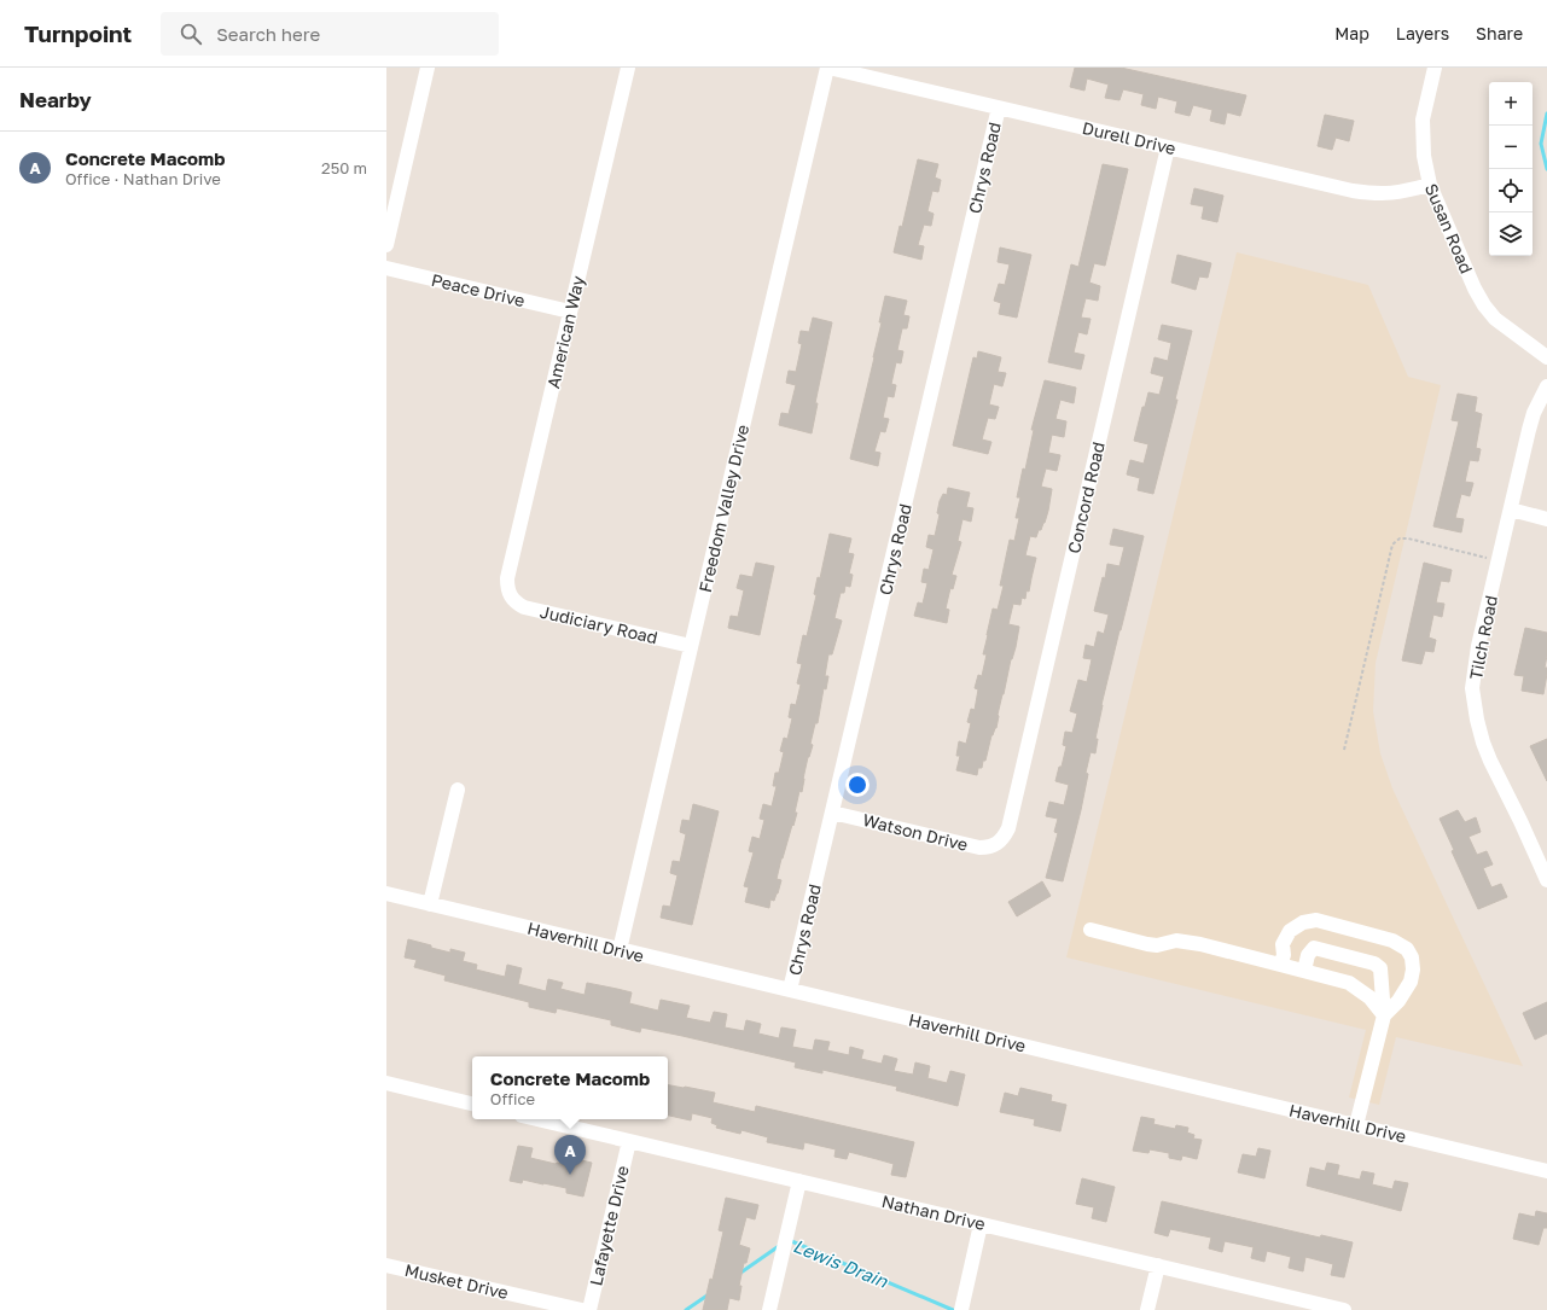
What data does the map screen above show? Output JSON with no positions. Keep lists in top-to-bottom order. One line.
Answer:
{"streets":{"street":["Durell Drive","Chrys Road","Susan Road","Peace Drive","American Way","Concord Road","Freedom Valley Drive","Judiciary Road","Tilch Road","Watson Drive","Haverhill Drive","Nathan Drive","Lafayette Drive","Musket Drive"]},"crossings":[["Durell Drive","Chrys Road"],["Durell Drive","Susan Road"],["Durell Drive","Concord Road"],["Durell Drive","Freedom Valley Drive"],["Chrys Road","Watson Drive"],["Chrys Road","Haverhill Drive"],["Peace Drive","American Way"],["American Way","Judiciary Road"],["Concord Road","Watson Drive"],["Freedom Valley Drive","Judiciary Road"],["Freedom Valley Drive","Haverhill Drive"],["Nathan Drive","Lafayette Drive"]],"water":["Lewis Drain"],"page":{"header":"Turnpoint","search":"Search here","nav":["Map","Layers","Share"],"heading":"Nearby","map_buttons":["+","−"],"list":[{"mark":"A","name":"Concrete Macomb","note":"Office · Nathan Drive","value":"250 m"}],"popup":["Concrete Macomb","Office"],"pins":"A"}}
